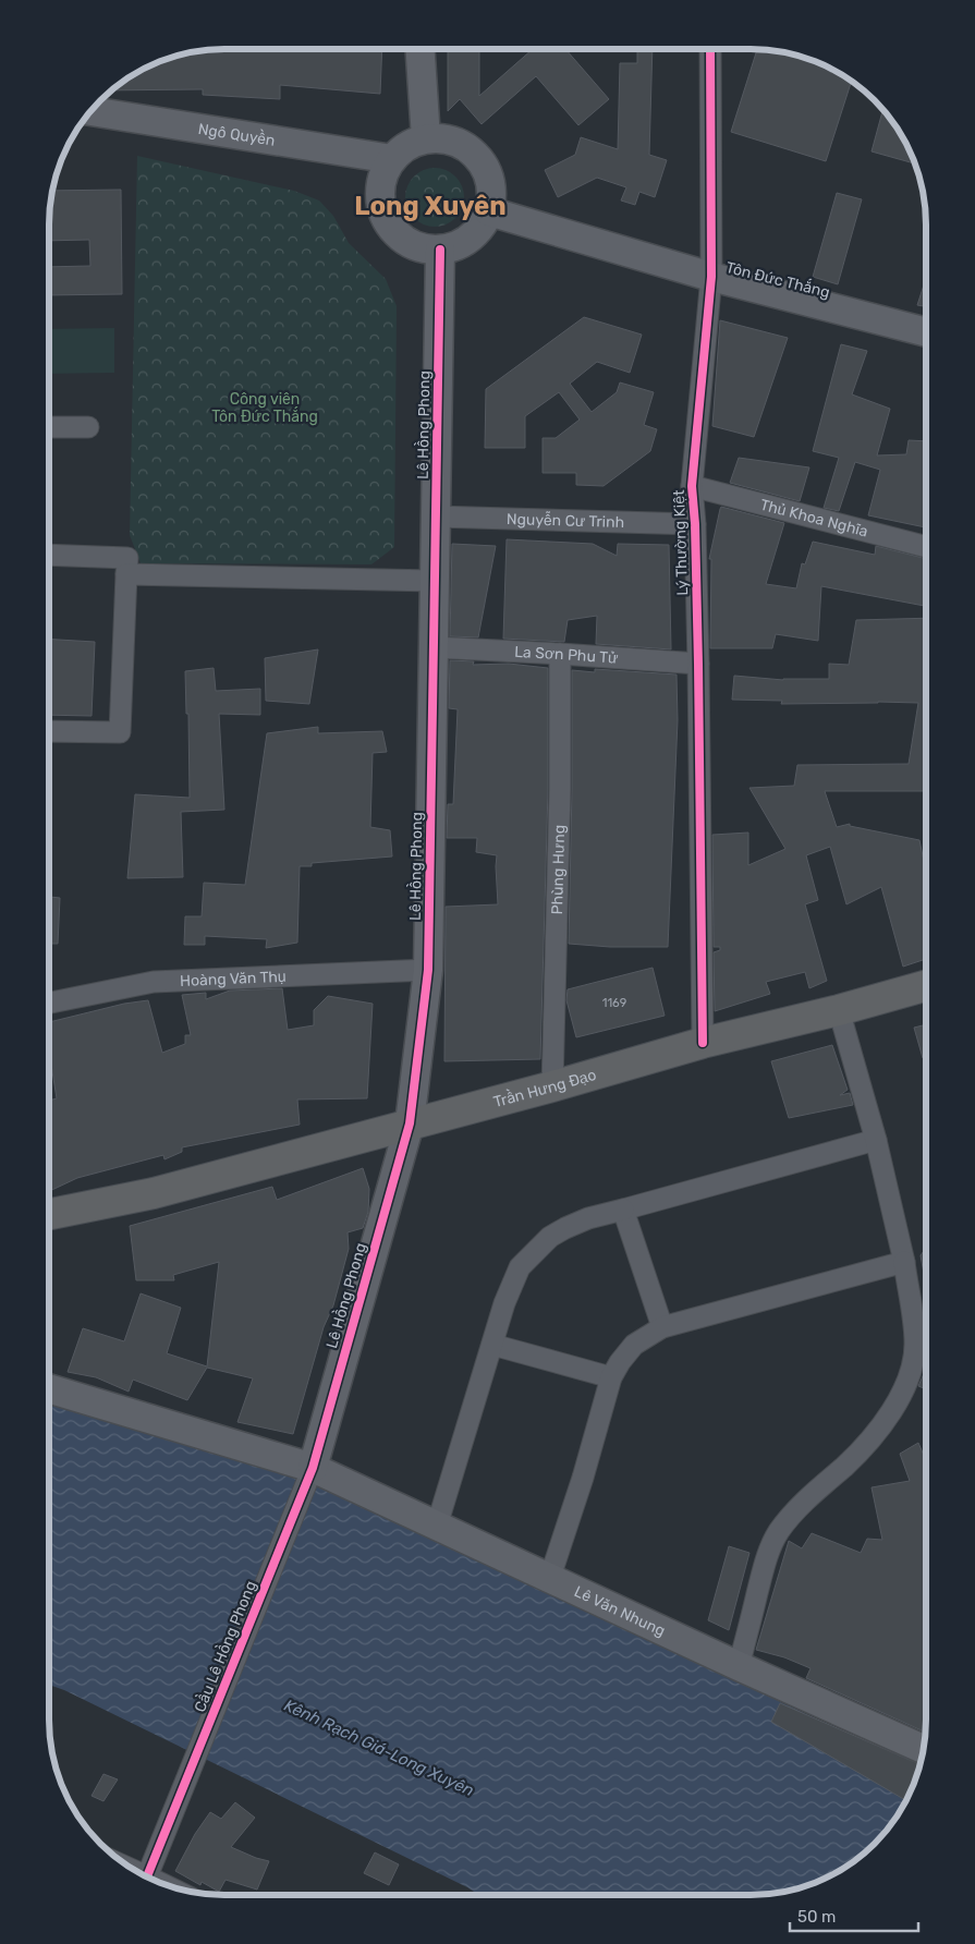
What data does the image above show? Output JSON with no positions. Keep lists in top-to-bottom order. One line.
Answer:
{"streets":{"highway":["Trần Hưng Đạo"],"street":["Ngô Quyền","Tôn Đức Thắng","Lê Hồng Phong","Thủ Khoa Nghĩa","Nguyễn Cư Trinh","Lý Thường Kiệt","La Sơn Phu Tử","Phùng Hưng","Hoàng Văn Thụ","Lê Văn Nhung","Cầu Lê Hồng Phong"]},"crossings":[["Ngô Quyền","Tôn Đức Thắng"],["Ngô Quyền","Lê Hồng Phong"],["Tôn Đức Thắng","Lê Hồng Phong"],["Tôn Đức Thắng","Lý Thường Kiệt"],["Lê Hồng Phong","Nguyễn Cư Trinh"],["Lê Hồng Phong","La Sơn Phu Tử"],["Lê Hồng Phong","Hoàng Văn Thụ"],["Lê Hồng Phong","Trần Hưng Đạo"],["Lê Hồng Phong","Lê Văn Nhung"],["Lê Hồng Phong","Cầu Lê Hồng Phong"],["Thủ Khoa Nghĩa","Lý Thường Kiệt"],["Nguyễn Cư Trinh","Lý Thường Kiệt"],["Lý Thường Kiệt","La Sơn Phu Tử"],["Lý Thường Kiệt","Trần Hưng Đạo"],["La Sơn Phu Tử","Phùng Hưng"],["Phùng Hưng","Trần Hưng Đạo"],["Lê Văn Nhung","Cầu Lê Hồng Phong"]],"districts":["Long Xuyên"],"water":["Kênh Rạch Giá-Long Xuyên"],"parks":["Công viên Tôn Đức Thắng"],"house_numbers":["1169"],"scale_bar":"50 m"}
